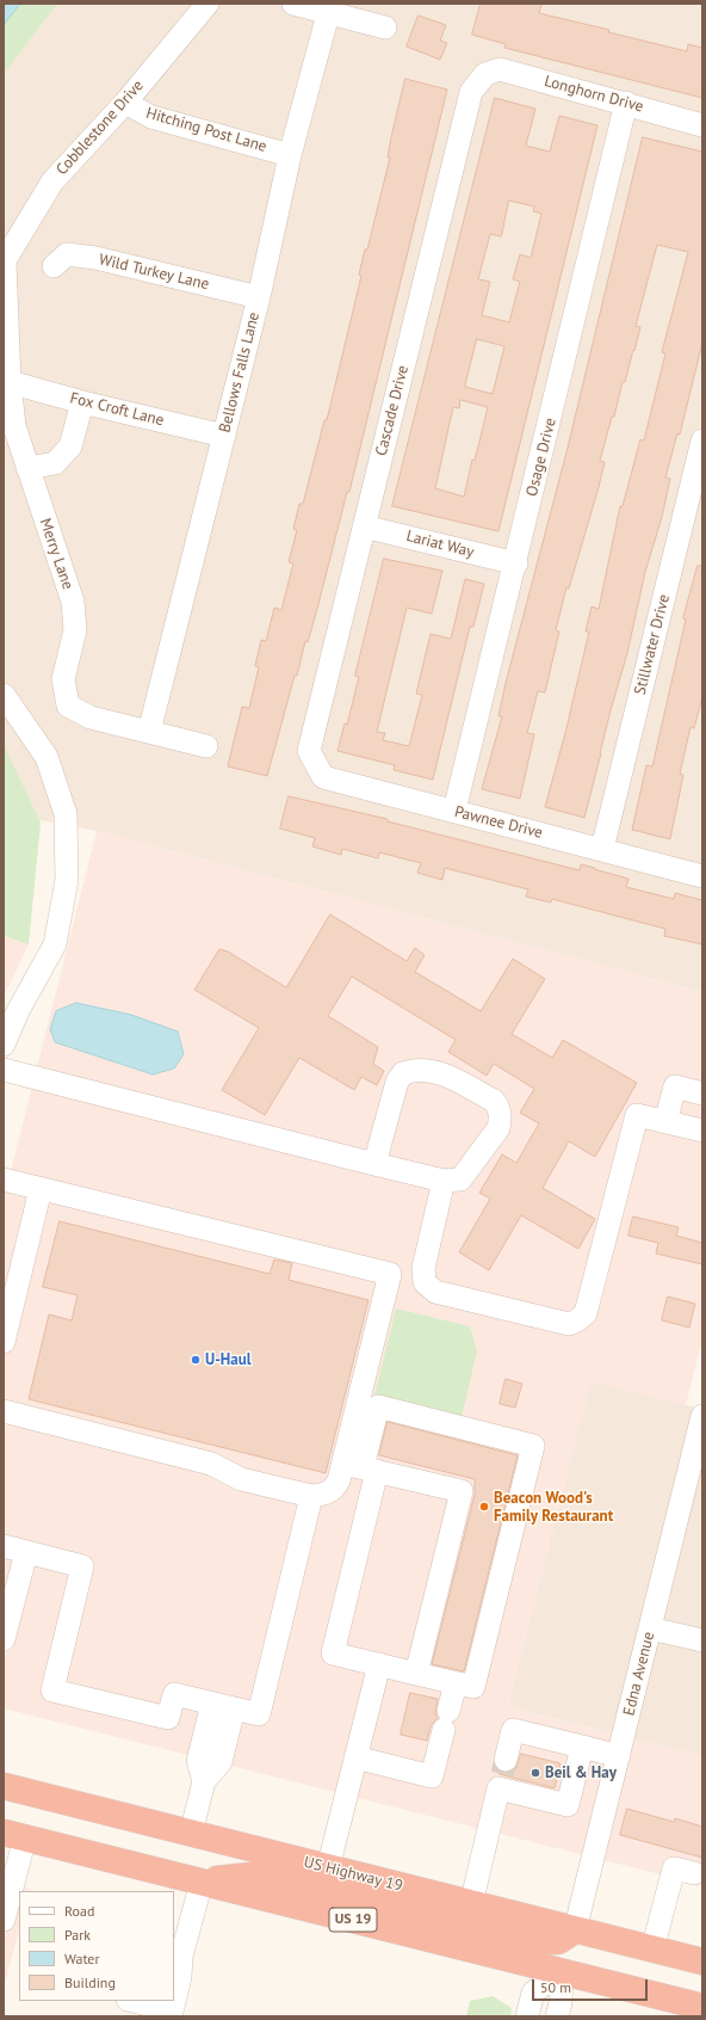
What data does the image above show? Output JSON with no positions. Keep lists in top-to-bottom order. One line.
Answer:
{"streets":{"highway":["US Highway 19","US 19"],"street":["Longhorn Drive","Cobblestone Drive","Hitching Post Lane","Wild Turkey Lane","Bellows Falls Lane","Fox Croft Lane","Cascade Drive","Osage Drive","Lariat Way","Merry Lane","Stillwater Drive","Pawnee Drive","Edna Avenue"]},"crossings":[["Longhorn Drive","Cascade Drive"],["Longhorn Drive","Osage Drive"],["Cobblestone Drive","Hitching Post Lane"],["Cobblestone Drive","Merry Lane"],["Hitching Post Lane","Bellows Falls Lane"],["Wild Turkey Lane","Bellows Falls Lane"],["Bellows Falls Lane","Fox Croft Lane"],["Bellows Falls Lane","Merry Lane"],["Fox Croft Lane","Merry Lane"],["Cascade Drive","Lariat Way"],["Cascade Drive","Pawnee Drive"],["Osage Drive","Lariat Way"],["Osage Drive","Pawnee Drive"],["Stillwater Drive","Pawnee Drive"],["Edna Avenue","US Highway 19"]],"places":["U-Haul","Beacon Wood's Family Restaurant","Beil & Hay"],"legend":["Road","Park","Water","Building"],"scale_bar":"50 m"}
